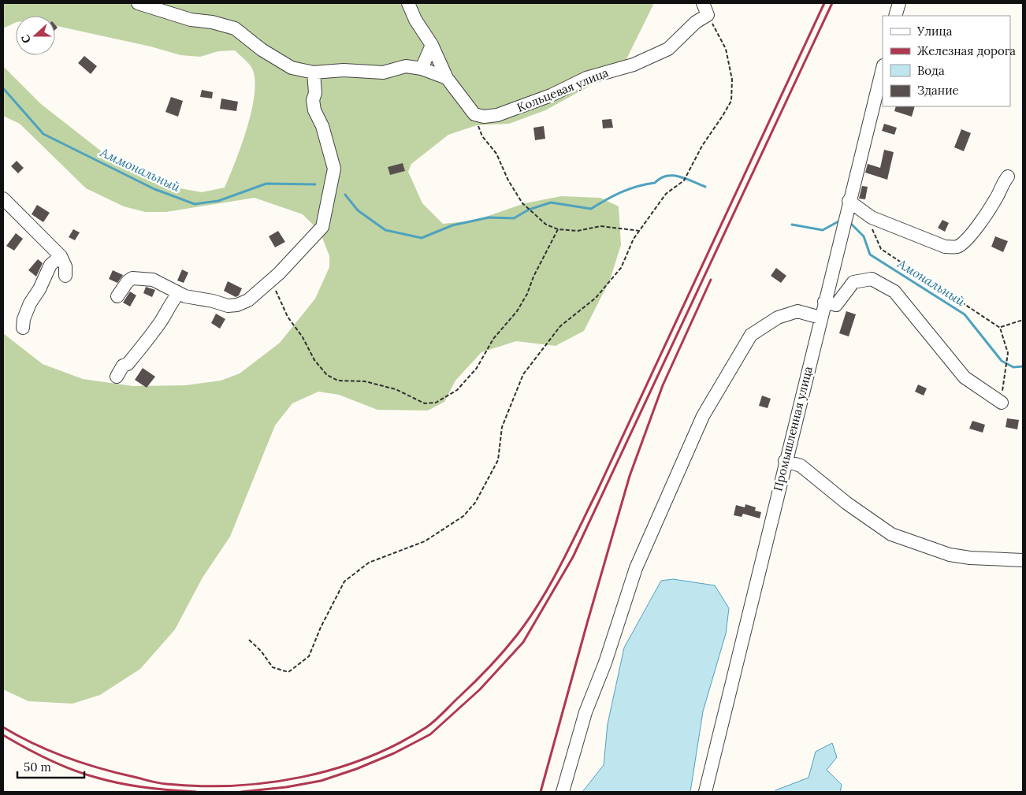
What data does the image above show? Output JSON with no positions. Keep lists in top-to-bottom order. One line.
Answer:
{"streets":{"street":["Кольцевая улица","Промышленная улица"]},"water":["Аммональный","Амональный"],"legend":["Улица","Железная дорога","Вода","Здание"],"scale_bar":"50 m","north":"left"}
